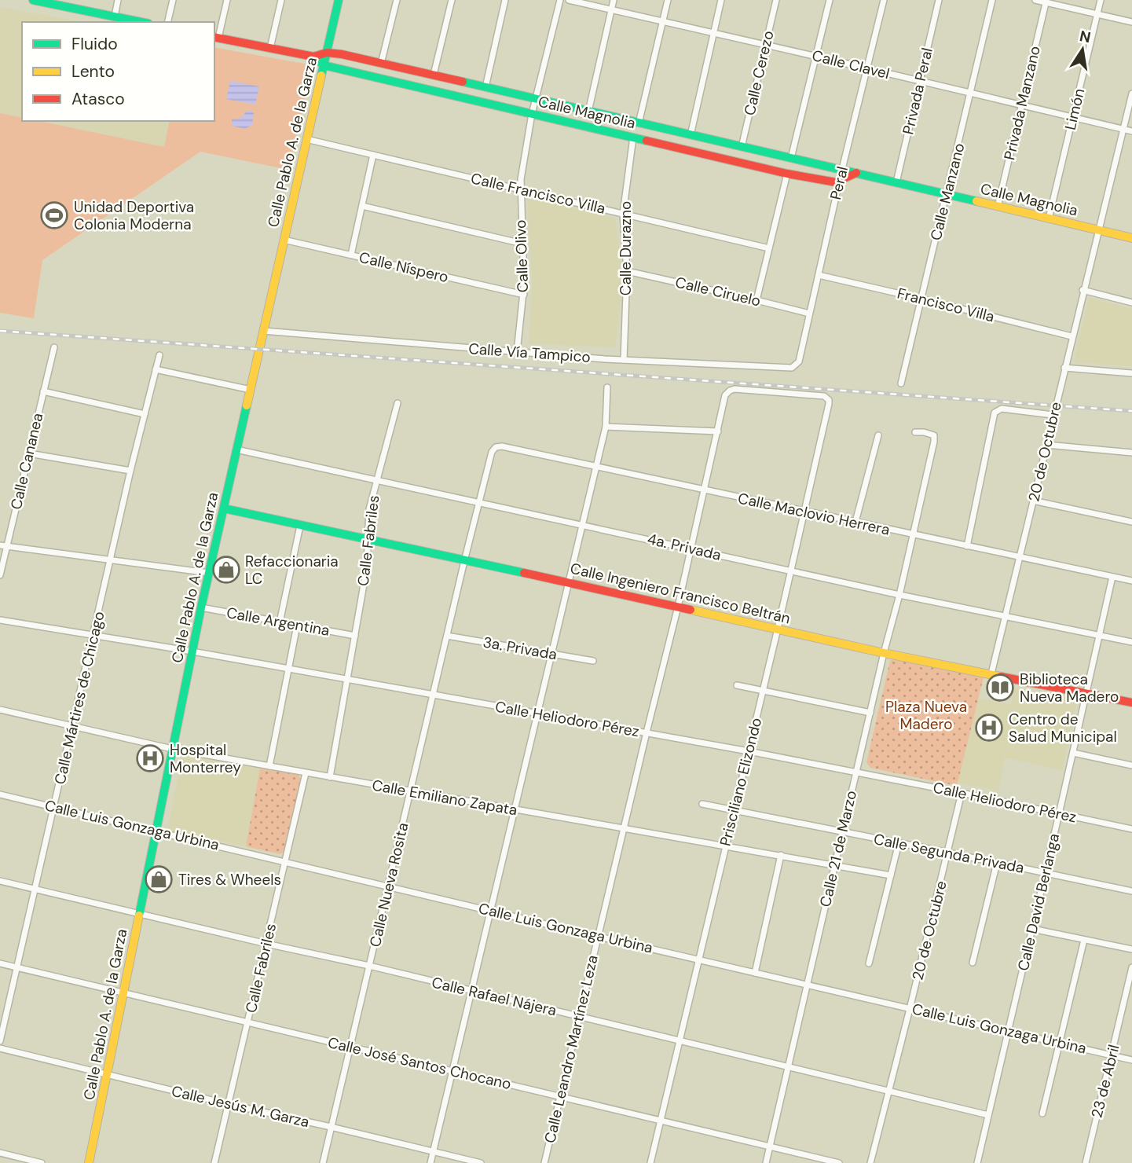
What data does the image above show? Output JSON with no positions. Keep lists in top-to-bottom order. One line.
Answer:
{"streets":{"street":["Calle Clavel","Calle Cerezo","Privada Peral","Privada Manzano","Limón","Calle Magnolia","Calle Pablo A. de la Garza","Peral","Calle Manzano","Calle Francisco Villa","Calle Durazno","Calle Olivo","Calle Níspero","Calle Ciruelo","Francisco Villa","Calle Vía Tampico","20 de Octubre","Calle Cananea","Calle Maclovio Herrera","Calle Fabriles","4a. Privada","Calle Ingeniero Francisco Beltrán","Calle Argentina","3a. Privada","Calle Mártires de Chicago","Calle Heliodoro Pérez","Prisciliano Elizondo","Calle Emiliano Zapata","Calle Luis Gonzaga Urbina","Calle 21 de Marzo","Calle Segunda Privada","Calle Nueva Rosita","Calle David Berlanga","Calle Rafael Nájera","Calle Leandro Martínez Leza","Calle José Santos Chocano","23 de Abril","Calle Jesús M. Garza"]},"crossings":[["Calle Clavel","Calle Cerezo"],["Calle Clavel","Privada Peral"],["Calle Clavel","Privada Manzano"],["Calle Clavel","Limón"],["Calle Clavel","Peral"],["Calle Clavel","Calle Manzano"],["Calle Clavel","20 de Octubre"],["Calle Cerezo","Calle Magnolia"],["Privada Peral","Calle Magnolia"],["Privada Manzano","Calle Magnolia"],["Limón","Calle Magnolia"],["Calle Magnolia","Calle Pablo A. de la Garza"],["Calle Magnolia","Peral"],["Calle Magnolia","Calle Manzano"],["Calle Magnolia","Calle Durazno"],["Calle Magnolia","Calle Olivo"],["Calle Magnolia","20 de Octubre"],["Calle Pablo A. de la Garza","Calle Francisco Villa"],["Calle Pablo A. de la Garza","Calle Níspero"],["Calle Pablo A. de la Garza","Calle Vía Tampico"],["Calle Pablo A. de la Garza","4a. Privada"],["Calle Pablo A. de la Garza","Calle Ingeniero Francisco Beltrán"],["Calle Pablo A. de la Garza","Calle Argentina"],["Calle Pablo A. de la Garza","Calle Heliodoro Pérez"],["Calle Pablo A. de la Garza","Calle Emiliano Zapata"],["Calle Pablo A. de la Garza","Calle Luis Gonzaga Urbina"],["Calle Pablo A. de la Garza","Calle Rafael Nájera"],["Calle Pablo A. de la Garza","Calle José Santos Chocano"],["Calle Pablo A. de la Garza","Calle Jesús M. Garza"],["Peral","Calle Ciruelo"],["Peral","Francisco Villa"],["Peral","Calle Vía Tampico"],["Calle Manzano","Francisco Villa"],["Calle Francisco Villa","Calle Durazno"],["Calle Francisco Villa","Calle Olivo"],["Calle Durazno","Calle Ciruelo"],["Calle Durazno","Calle Vía Tampico"],["Calle Olivo","Calle Níspero"],["Calle Olivo","Calle Vía Tampico"],["Francisco Villa","20 de Octubre"],["20 de Octubre","Calle Maclovio Herrera"],["20 de Octubre","4a. Privada"],["20 de Octubre","Calle Ingeniero Francisco Beltrán"],["20 de Octubre","Calle Heliodoro Pérez"],["20 de Octubre","Calle Luis Gonzaga Urbina"],["20 de Octubre","Calle Segunda Privada"],["20 de Octubre","Calle Rafael Nájera"],["Calle Maclovio Herrera","Prisciliano Elizondo"],["Calle Maclovio Herrera","Calle 21 de Marzo"],["Calle Maclovio Herrera","Calle Nueva Rosita"],["Calle Maclovio Herrera","Calle David Berlanga"],["Calle Maclovio Herrera","Calle Leandro Martínez Leza"],["Calle Fabriles","4a. Privada"],["Calle Fabriles","Calle Ingeniero Francisco Beltrán"],["Calle Fabriles","Calle Argentina"],["Calle Fabriles","Calle Heliodoro Pérez"],["Calle Fabriles","Calle Emiliano Zapata"],["Calle Fabriles","Calle Luis Gonzaga Urbina"],["Calle Fabriles","Calle Rafael Nájera"],["Calle Fabriles","Calle José Santos Chocano"],["Calle Fabriles","Calle Jesús M. Garza"],["4a. Privada","Prisciliano Elizondo"],["4a. Privada","Calle 21 de Marzo"],["4a. Privada","Calle Nueva Rosita"],["4a. Privada","Calle David Berlanga"],["4a. Privada","Calle Leandro Martínez Leza"],["Calle Ingeniero Francisco Beltrán","Prisciliano Elizondo"],["Calle Ingeniero Francisco Beltrán","Calle 21 de Marzo"],["Calle Ingeniero Francisco Beltrán","Calle Nueva Rosita"],["Calle Ingeniero Francisco Beltrán","Calle David Berlanga"],["Calle Ingeniero Francisco Beltrán","Calle Leandro Martínez Leza"],["3a. Privada","Calle Nueva Rosita"],["Calle Mártires de Chicago","Calle Heliodoro Pérez"],["Calle Mártires de Chicago","Calle Emiliano Zapata"],["Calle Mártires de Chicago","Calle Luis Gonzaga Urbina"],["Calle Mártires de Chicago","Calle Rafael Nájera"],["Calle Mártires de Chicago","Calle José Santos Chocano"],["Calle Heliodoro Pérez","Prisciliano Elizondo"],["Calle Heliodoro Pérez","Calle 21 de Marzo"],["Calle Heliodoro Pérez","Calle Nueva Rosita"],["Calle Heliodoro Pérez","Calle David Berlanga"],["Calle Heliodoro Pérez","Calle Leandro Martínez Leza"],["Prisciliano Elizondo","Calle Emiliano Zapata"],["Prisciliano Elizondo","Calle Luis Gonzaga Urbina"],["Prisciliano Elizondo","Calle Segunda Privada"],["Prisciliano Elizondo","Calle Rafael Nájera"],["Prisciliano Elizondo","Calle Leandro Martínez Leza"],["Prisciliano Elizondo","Calle José Santos Chocano"],["Calle Emiliano Zapata","Calle 21 de Marzo"],["Calle Emiliano Zapata","Calle Nueva Rosita"],["Calle Emiliano Zapata","Calle Leandro Martínez Leza"],["Calle Luis Gonzaga Urbina","Calle 21 de Marzo"],["Calle Luis Gonzaga Urbina","Calle Nueva Rosita"],["Calle Luis Gonzaga Urbina","Calle David Berlanga"],["Calle Luis Gonzaga Urbina","Calle Leandro Martínez Leza"],["Calle Luis Gonzaga Urbina","23 de Abril"],["Calle 21 de Marzo","Calle Segunda Privada"],["Calle 21 de Marzo","Calle Rafael Nájera"],["Calle 21 de Marzo","Calle José Santos Chocano"],["Calle Segunda Privada","Calle David Berlanga"],["Calle Nueva Rosita","Calle Rafael Nájera"],["Calle Nueva Rosita","Calle José Santos Chocano"],["Calle Nueva Rosita","Calle Jesús M. Garza"],["Calle David Berlanga","Calle Rafael Nájera"],["Calle Rafael Nájera","Calle Leandro Martínez Leza"],["Calle Leandro Martínez Leza","Calle José Santos Chocano"]],"parks":["Plaza Nueva Madero"],"places":{"sports":["Unidad Deportiva Colonia Moderna"],"shop":["Refaccionaria LC","Tires & Wheels"],"library":["Biblioteca Nueva Madero"],"hospital":["Centro de Salud Municipal","Hospital Monterrey"]},"legend":["Fluido","Lento","Atasco"],"north":"top"}
